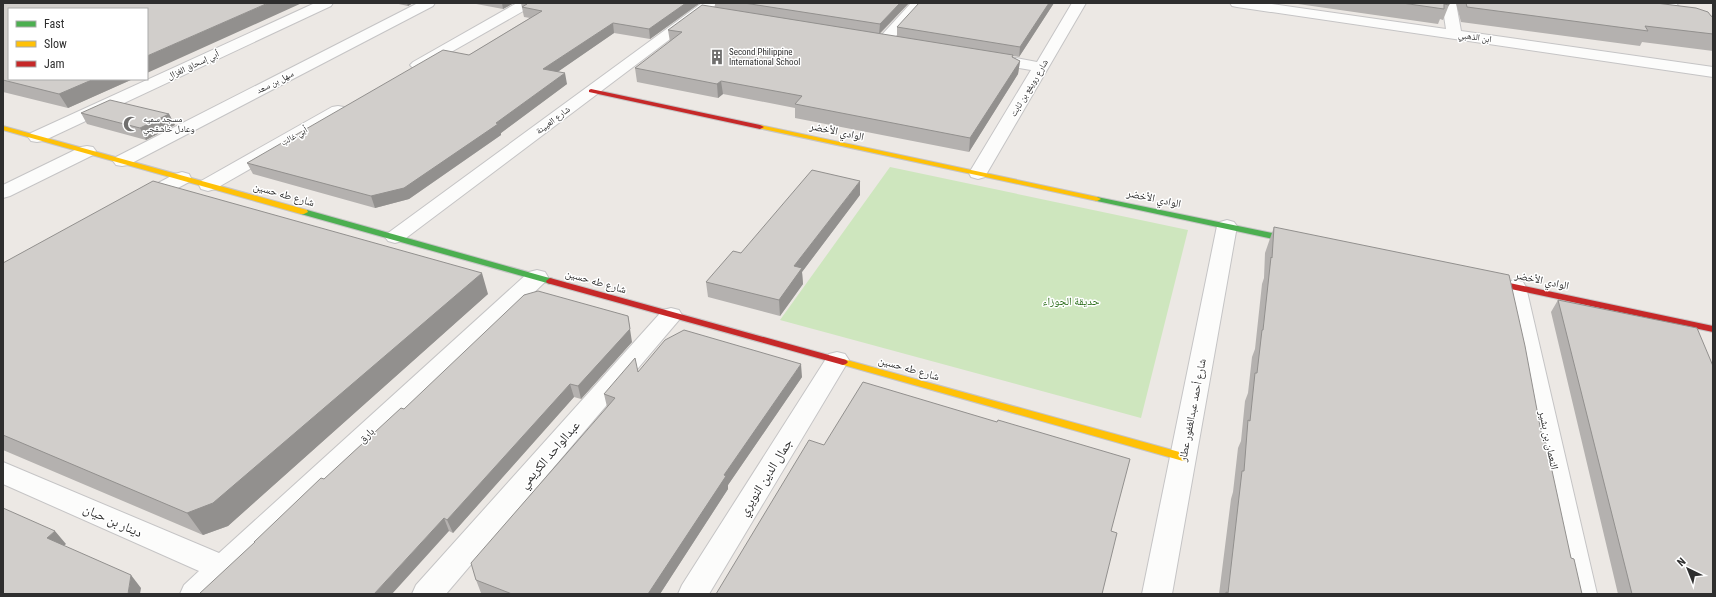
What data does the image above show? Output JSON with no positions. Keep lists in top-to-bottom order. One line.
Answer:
{"streets":{"street":["ابن الذهبي","أبي إسحاق الغزال","سهل بن سعد","شارع رويفع بن ثابت","شارع العيينة","الوادي الأخضر","أبي غالب","شارع طه حسين","شارع أحمد عبدالغفور عطار","بارق","النعمان بن بشير","عبدالواحد الكريمي","جمال الدين النويري","دينار بن حيان"]},"crossings":[["أبي إسحاق الغزال","شارع طه حسين"],["سهل بن سعد","شارع طه حسين"],["شارع رويفع بن ثابت","الوادي الأخضر"],["شارع العيينة","الوادي الأخضر"],["شارع العيينة","شارع طه حسين"],["الوادي الأخضر","شارع أحمد عبدالغفور عطار"],["الوادي الأخضر","النعمان بن بشير"],["أبي غالب","شارع طه حسين"],["شارع طه حسين","شارع أحمد عبدالغفور عطار"],["شارع طه حسين","بارق"],["شارع طه حسين","عبدالواحد الكريمي"],["شارع طه حسين","جمال الدين النويري"],["بارق","دينار بن حيان"]],"parks":["حديقة الجوزاء"],"places":{"building":["Second Philippine International School"],"mosque":["مسجد سميه وعادل خاشقجي"]},"legend":["Fast","Slow","Jam"],"north":"top left"}
